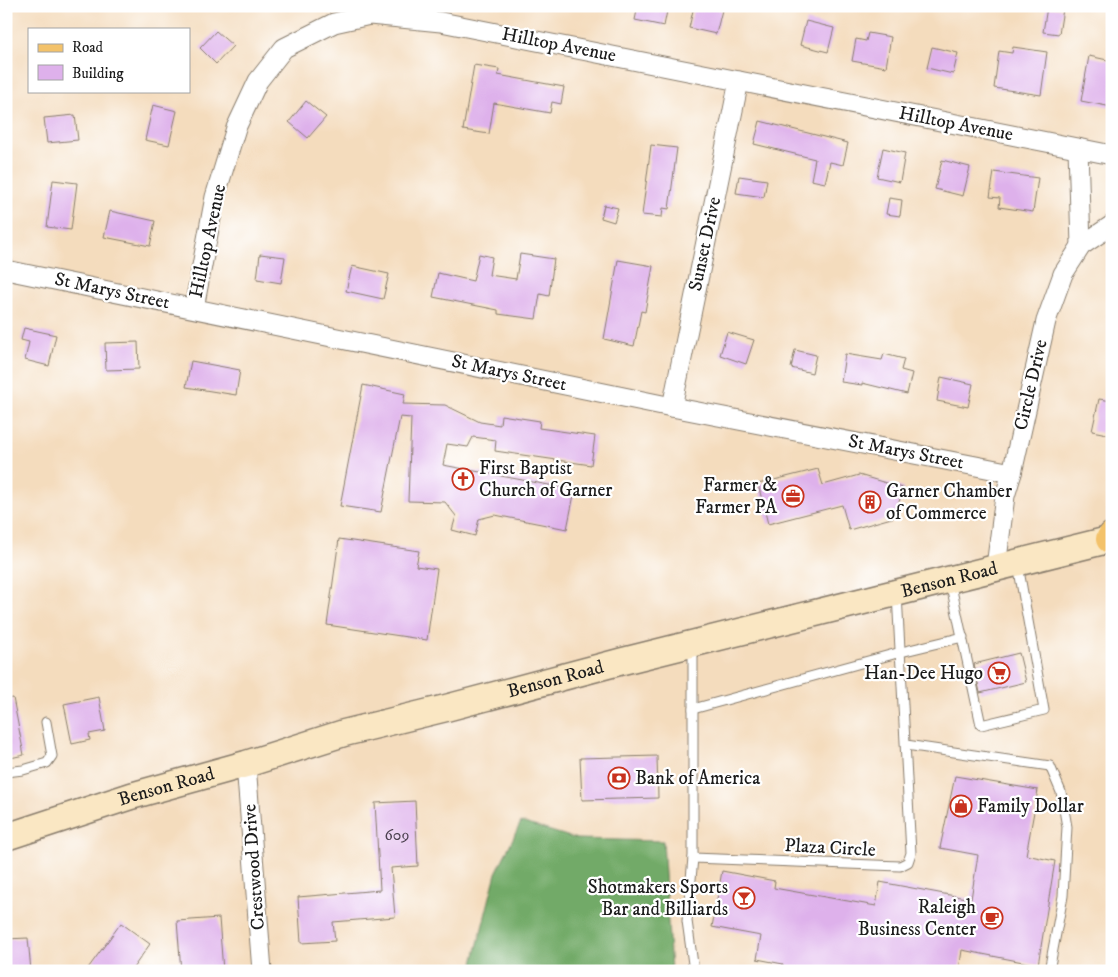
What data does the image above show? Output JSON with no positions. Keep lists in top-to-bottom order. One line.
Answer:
{"streets":{"main road":["Benson Road"],"street":["Hilltop Avenue","Sunset Drive","St Marys Street","Circle Drive","Crestwood Drive"],"lane":["Plaza Circle"]},"crossings":[["Hilltop Avenue","Sunset Drive"],["Hilltop Avenue","St Marys Street"],["Sunset Drive","St Marys Street"],["St Marys Street","Circle Drive"],["Circle Drive","Benson Road"],["Benson Road","Plaza Circle"],["Benson Road","Crestwood Drive"]],"places":{"church":["First Baptist Church of Garner"],"office":["Farmer & Farmer PA"],"building":["Garner Chamber of Commerce"],"supermarket":["Han-Dee Hugo"],"bank":["Bank of America"],"shop":["Family Dollar"],"bar":["Shotmakers Sports Bar and Billiards"],"cafe":["Raleigh Business Center"]},"house_numbers":["609"],"legend":["Road","Building"]}
